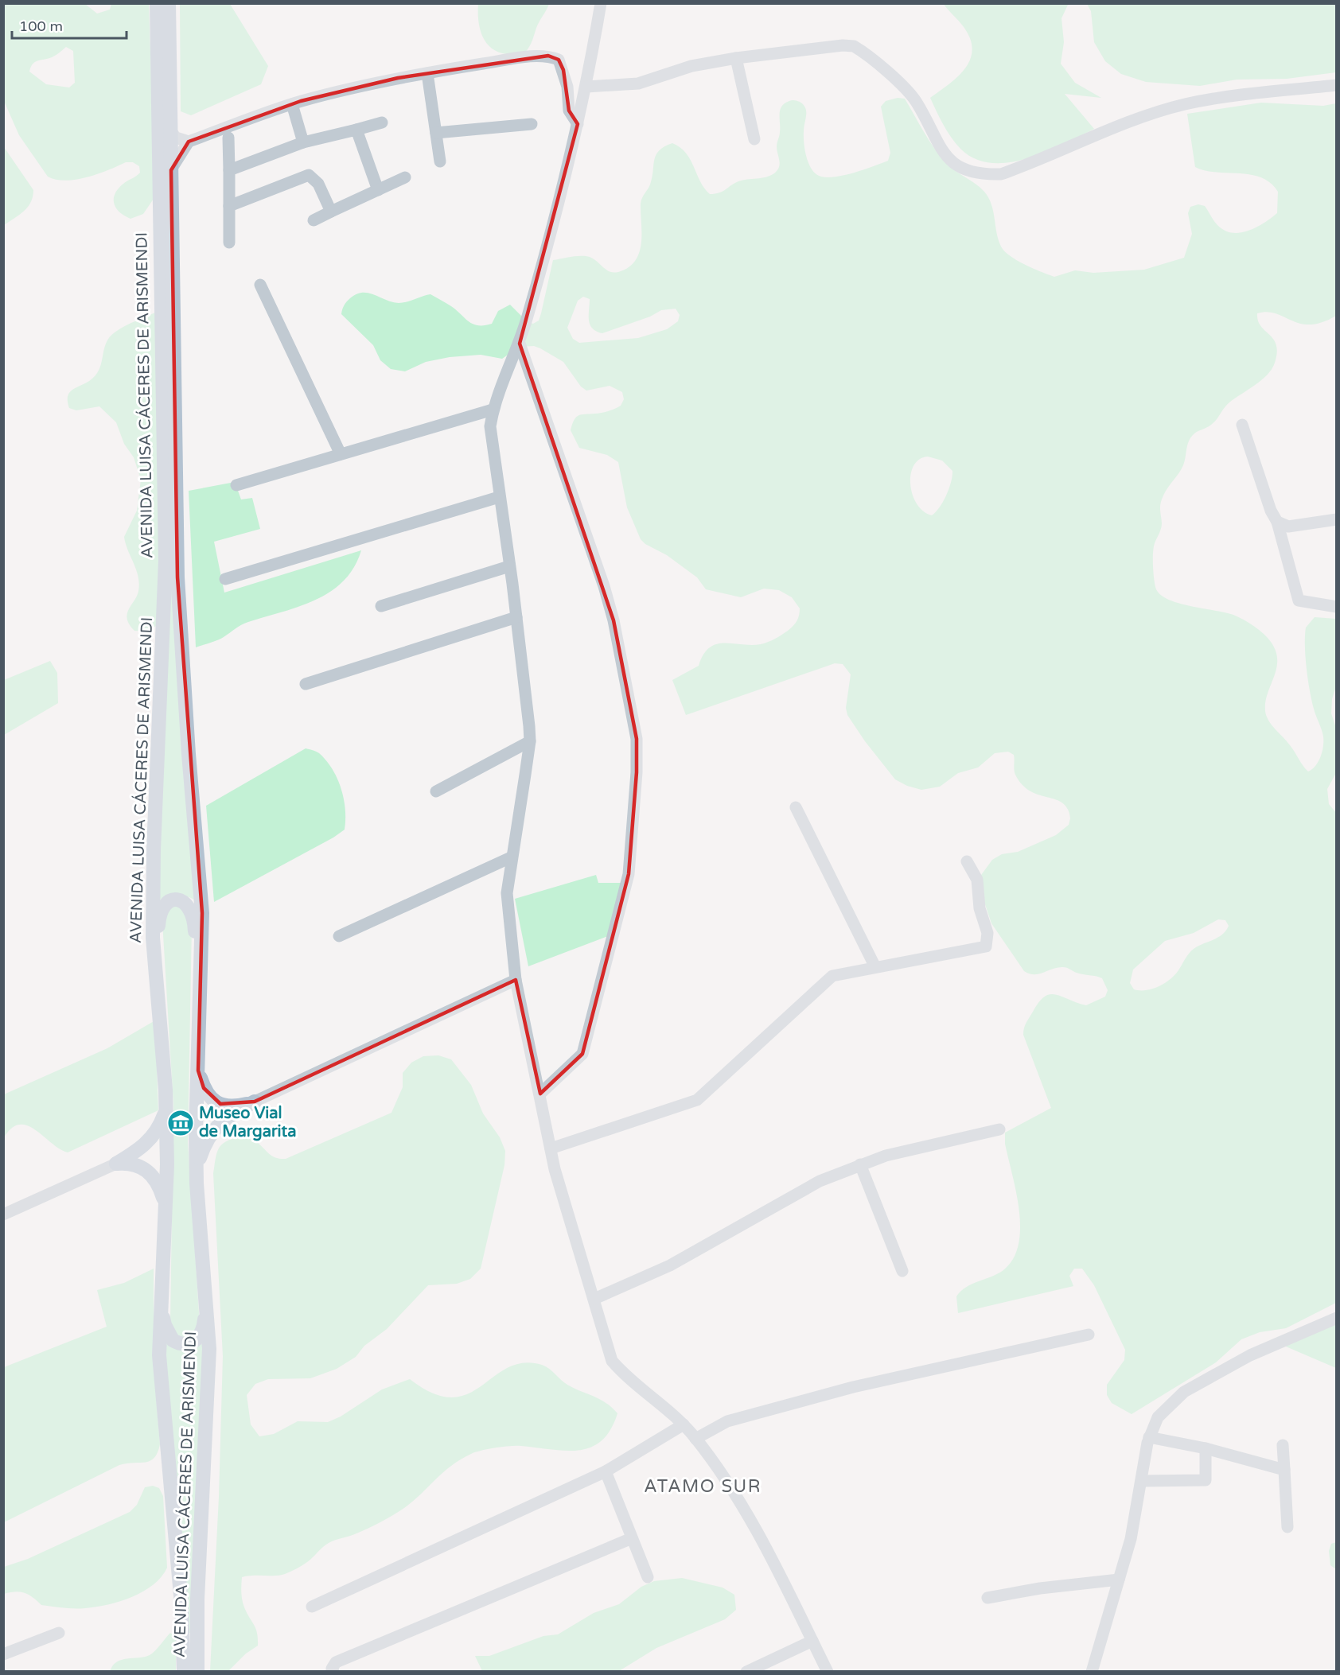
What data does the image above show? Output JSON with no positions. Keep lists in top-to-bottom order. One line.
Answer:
{"streets":{"main road":["AVENIDA LUISA CÁCERES DE ARISMENDI"]},"districts":["ATAMO SUR"],"places":{"museum":["Museo Vial de Margarita"]},"scale_bar":"100 m"}
